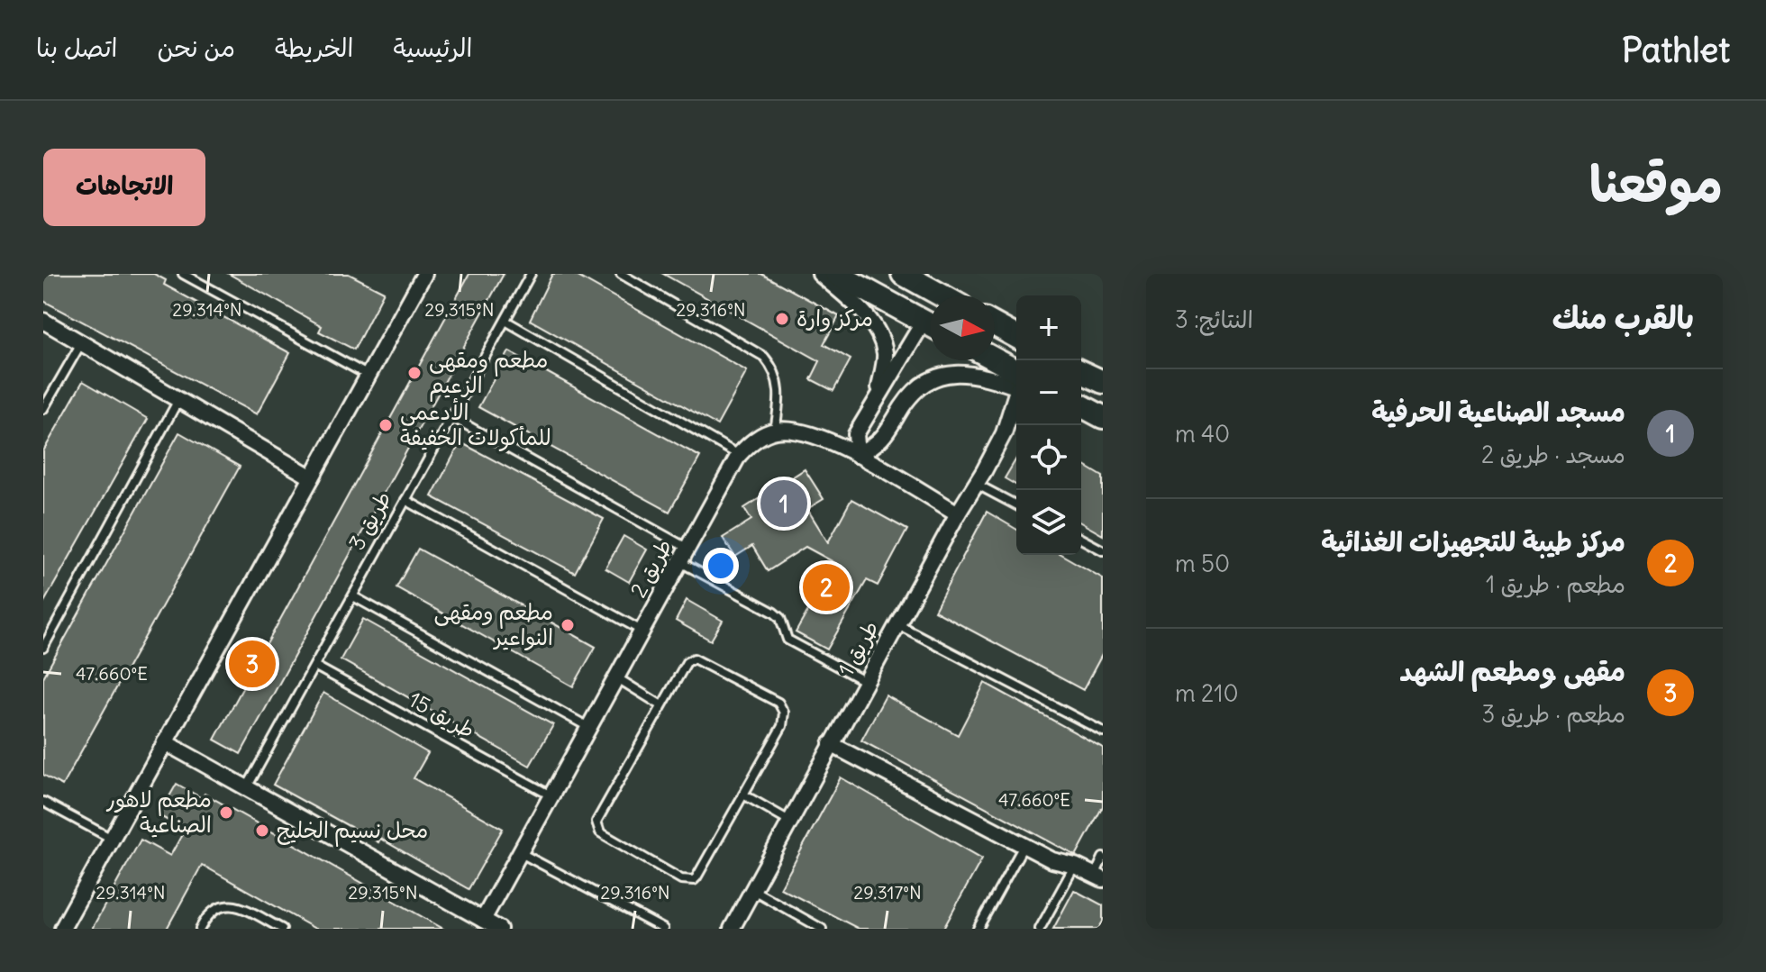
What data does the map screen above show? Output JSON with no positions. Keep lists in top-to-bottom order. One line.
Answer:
{"streets":{"street":["طريق 2","طريق 1"],"lane":["طريق 3","طريق 15"]},"crossings":[["طريق 3","طريق 15"],["طريق 2","طريق 15"]],"places":["مركز وارة","مطعم ومقهى الزعيم","الأدعمي للمأكولات الخفيفة","مطعم ومقهى النواعير","مطعم لاهور الصناعية","محل نسيم الخليج"],"north":"right","page":{"header":"Pathlet","nav":["الرئيسية","الخريطة","من نحن","اتصل بنا"],"title":"موقعنا","buttons":"الاتجاهات","heading":["بالقرب منك","النتائج: 3"],"map_buttons":["+","−"],"list":[{"mark":"1","name":"مسجد الصناعية الحرفية","note":"مسجد · طريق 2","value":"40 m"},{"mark":"2","name":"مركز طيبة للتجهيزات الغذائية","note":"مطعم · طريق 1","value":"50 m"},{"mark":"3","name":"مقهى ومطعم الشهد","note":"مطعم · طريق 3","value":"210 m"}],"pins":["1","2","3"]},"coordinates":["29.314°N","29.315°N","29.316°N","47.660°E","29.317°N"]}
